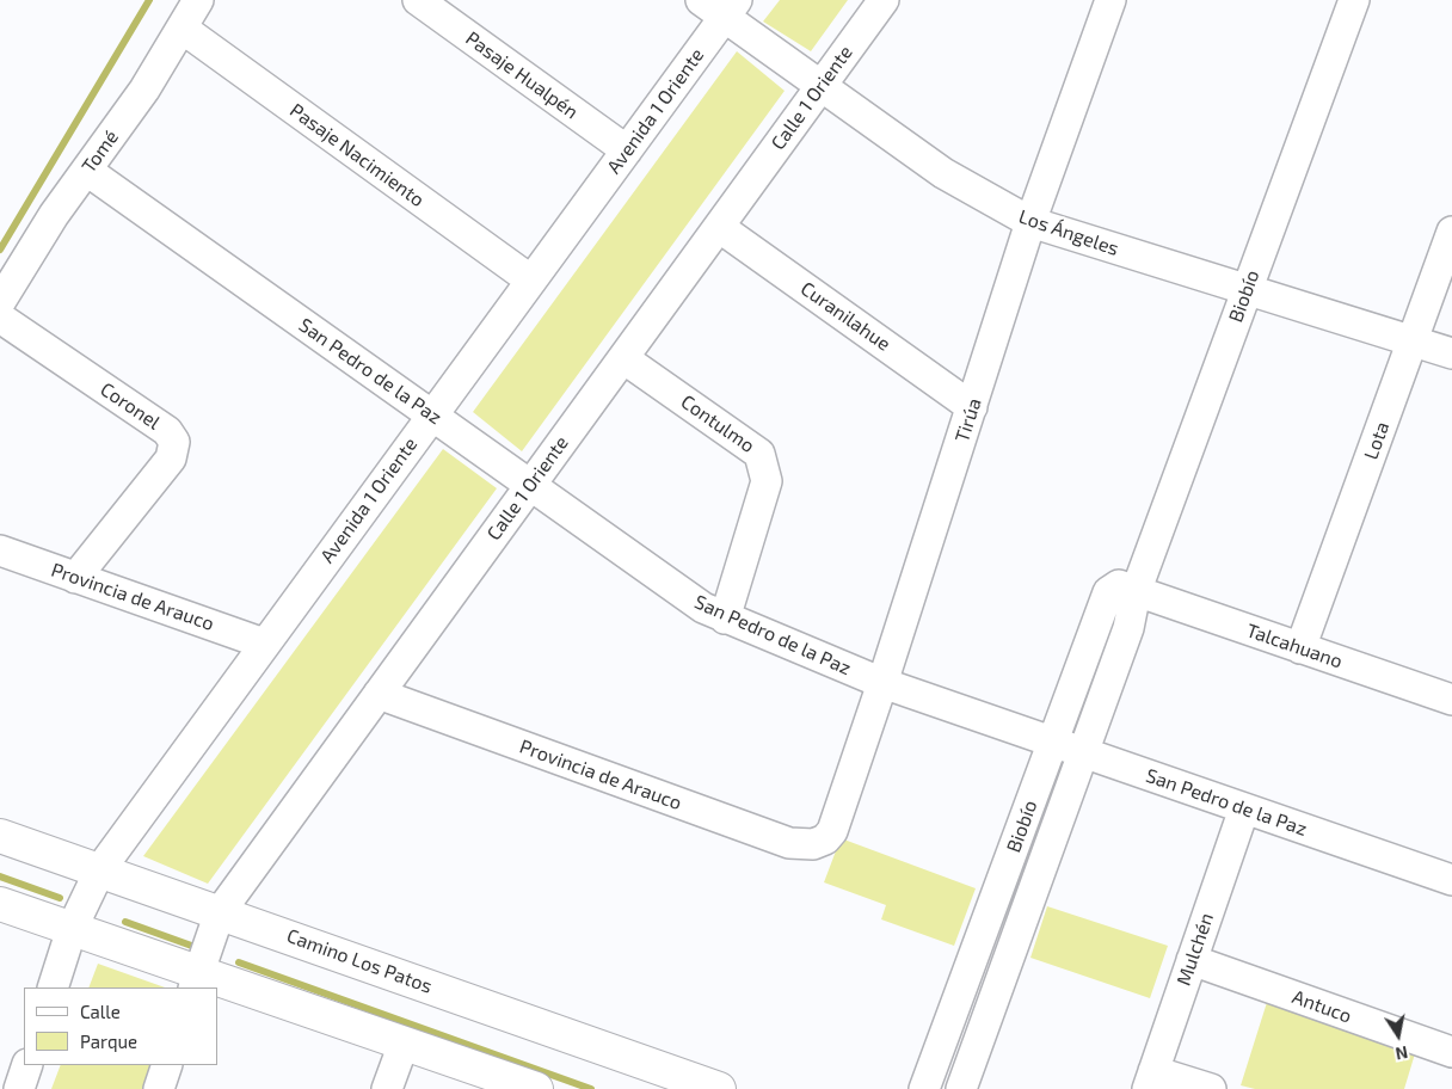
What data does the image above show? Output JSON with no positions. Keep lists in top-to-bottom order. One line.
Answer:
{"streets":{"street":["Pasaje Hualpén","Calle 1 Oriente","Avenida 1 Oriente","Tomé","Pasaje Nacimiento","Los Ángeles","Biobío","Curanilahue","San Pedro de la Paz","Coronel","Tirúa","Contulmo","Lota","Provincia de Arauco","Talcahuano","Mulchén","Camino Los Patos","Antuco"]},"crossings":[["Pasaje Hualpén","Avenida 1 Oriente"],["Calle 1 Oriente","Los Ángeles"],["Calle 1 Oriente","Curanilahue"],["Calle 1 Oriente","San Pedro de la Paz"],["Calle 1 Oriente","Contulmo"],["Calle 1 Oriente","Provincia de Arauco"],["Calle 1 Oriente","Camino Los Patos"],["Avenida 1 Oriente","Pasaje Nacimiento"],["Avenida 1 Oriente","Los Ángeles"],["Avenida 1 Oriente","San Pedro de la Paz"],["Avenida 1 Oriente","Provincia de Arauco"],["Avenida 1 Oriente","Camino Los Patos"],["Tomé","Pasaje Nacimiento"],["Tomé","San Pedro de la Paz"],["Los Ángeles","Biobío"],["Los Ángeles","Tirúa"],["Los Ángeles","Lota"],["Biobío","San Pedro de la Paz"],["Biobío","Talcahuano"],["Curanilahue","Tirúa"],["San Pedro de la Paz","Tirúa"],["San Pedro de la Paz","Contulmo"],["San Pedro de la Paz","Mulchén"],["Coronel","Provincia de Arauco"],["Tirúa","Provincia de Arauco"],["Lota","Talcahuano"],["Mulchén","Antuco"]],"legend":["Calle","Parque"],"north":"bottom"}
